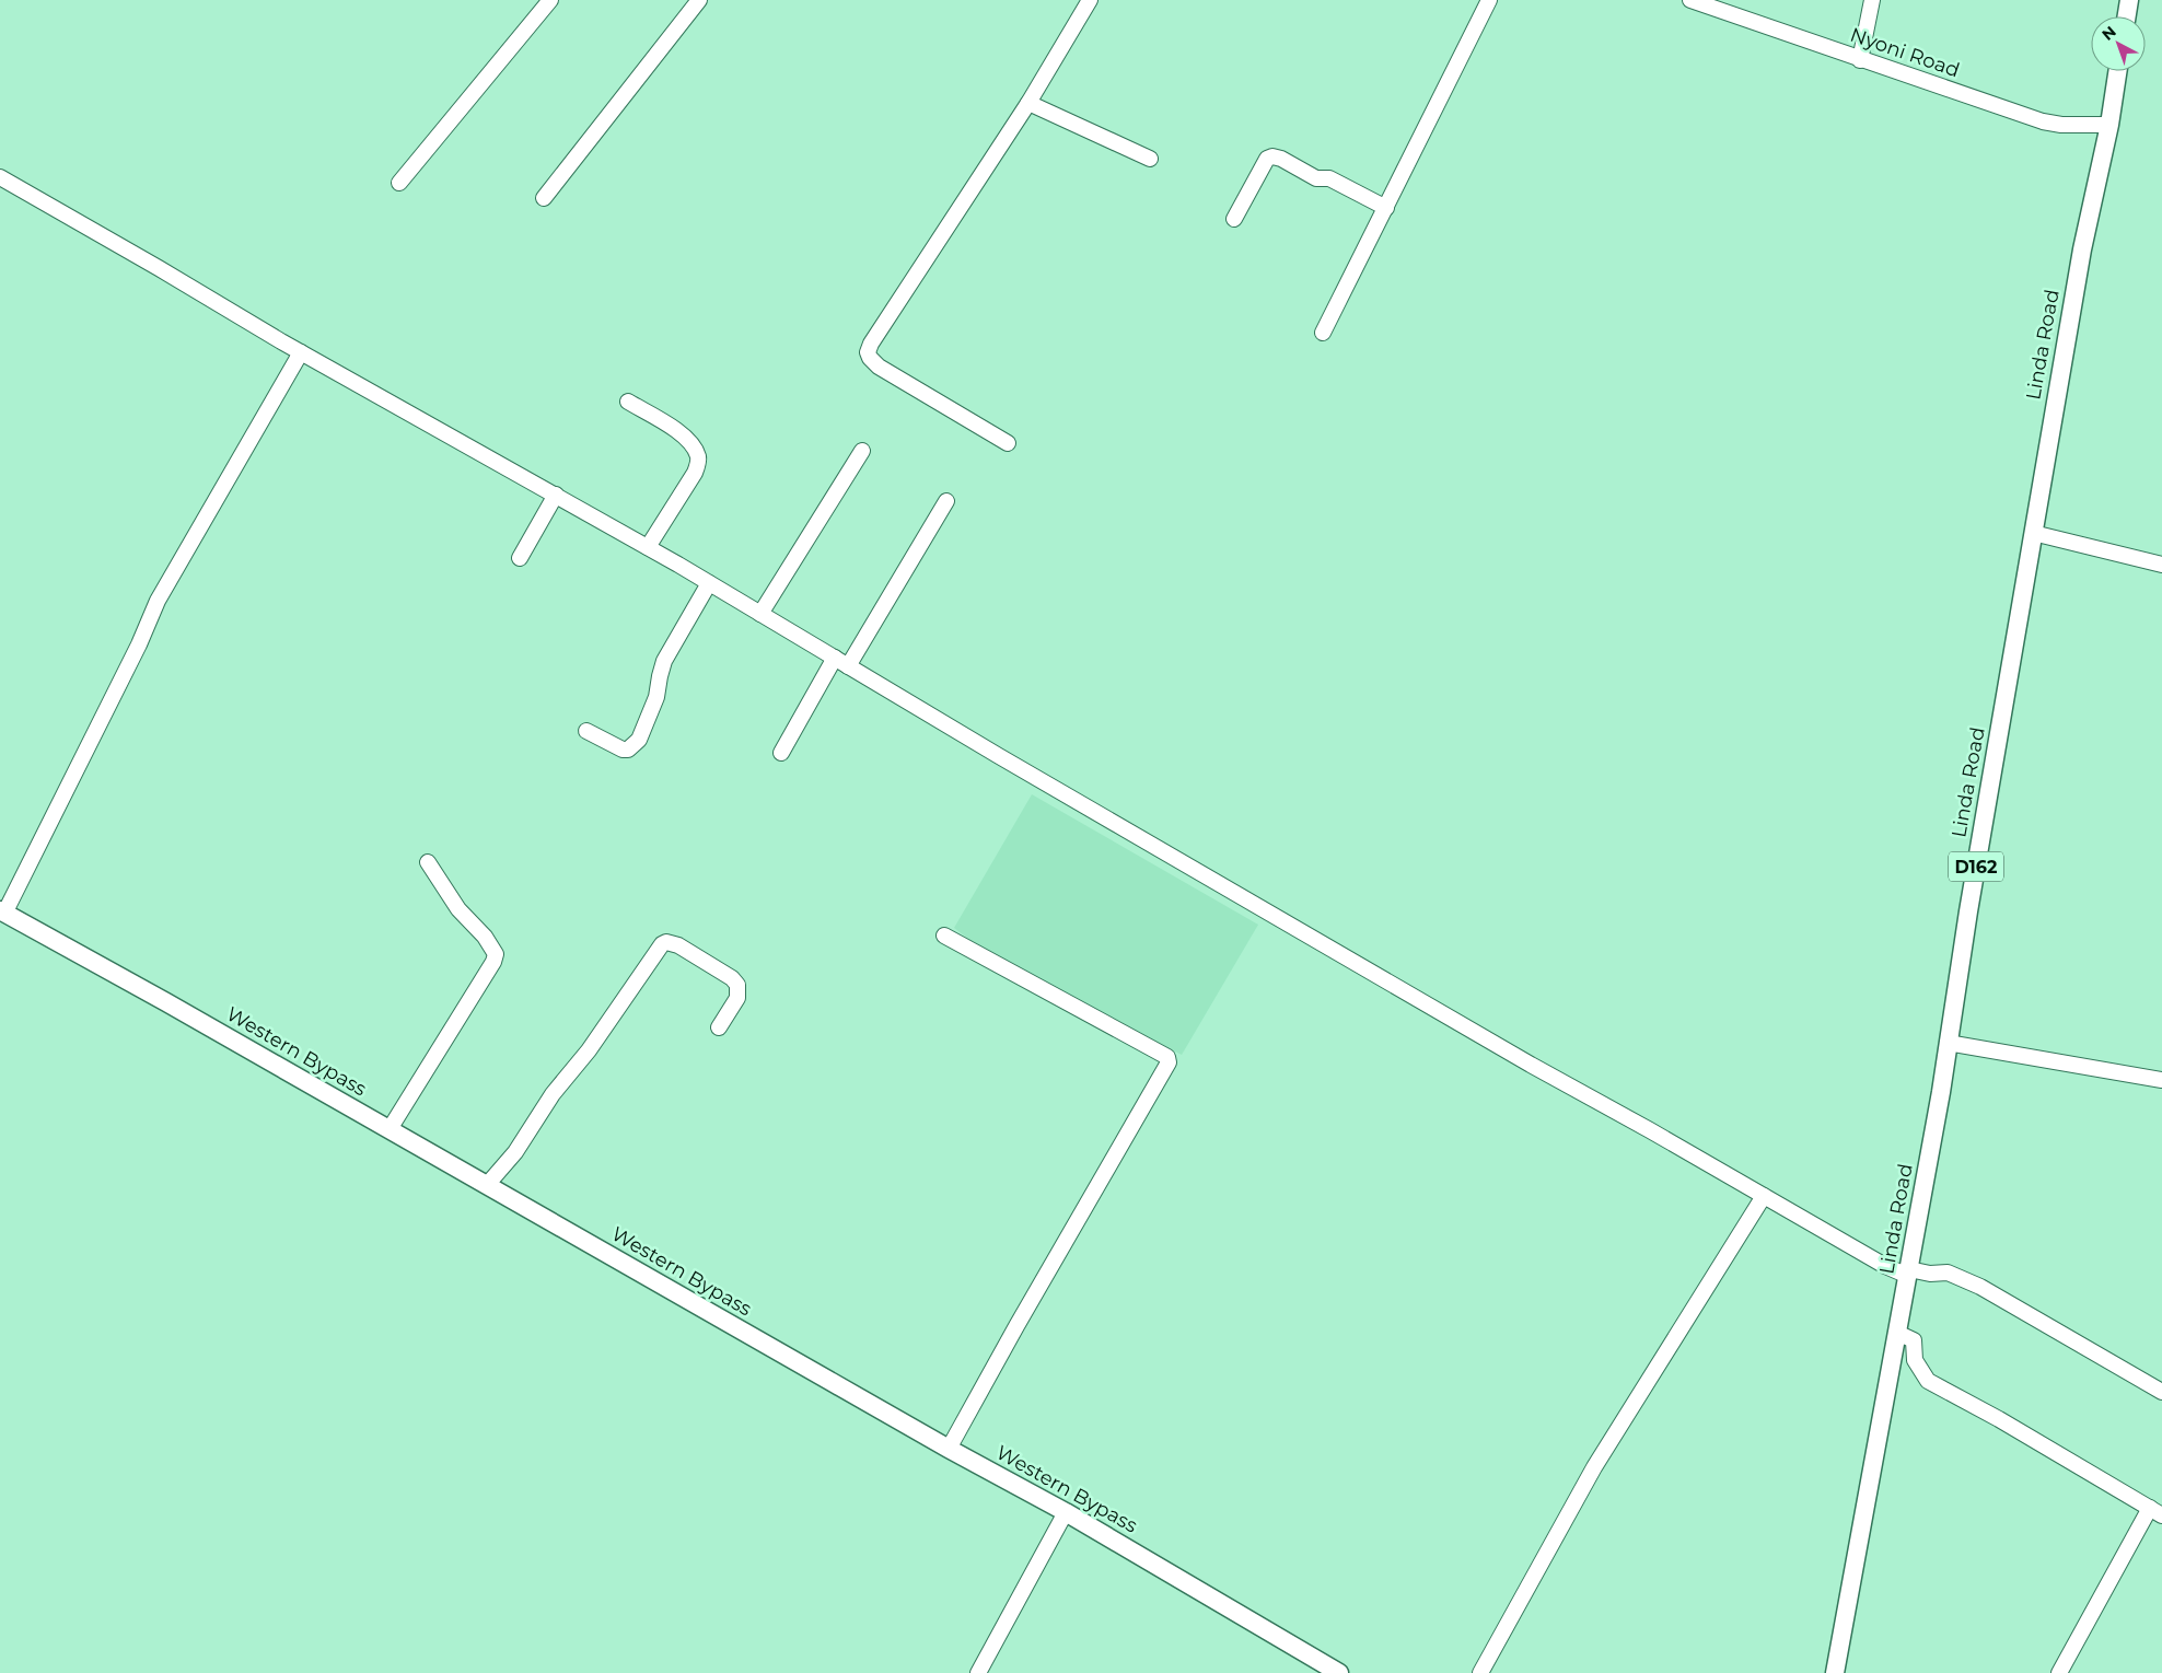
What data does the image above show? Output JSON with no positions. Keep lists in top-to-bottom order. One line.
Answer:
{"streets":{"main road":["Linda Road","D162","Western Bypass"],"street":["Nyoni Road"]},"crossings":[["Nyoni Road","Linda Road"]],"north":"top left"}
